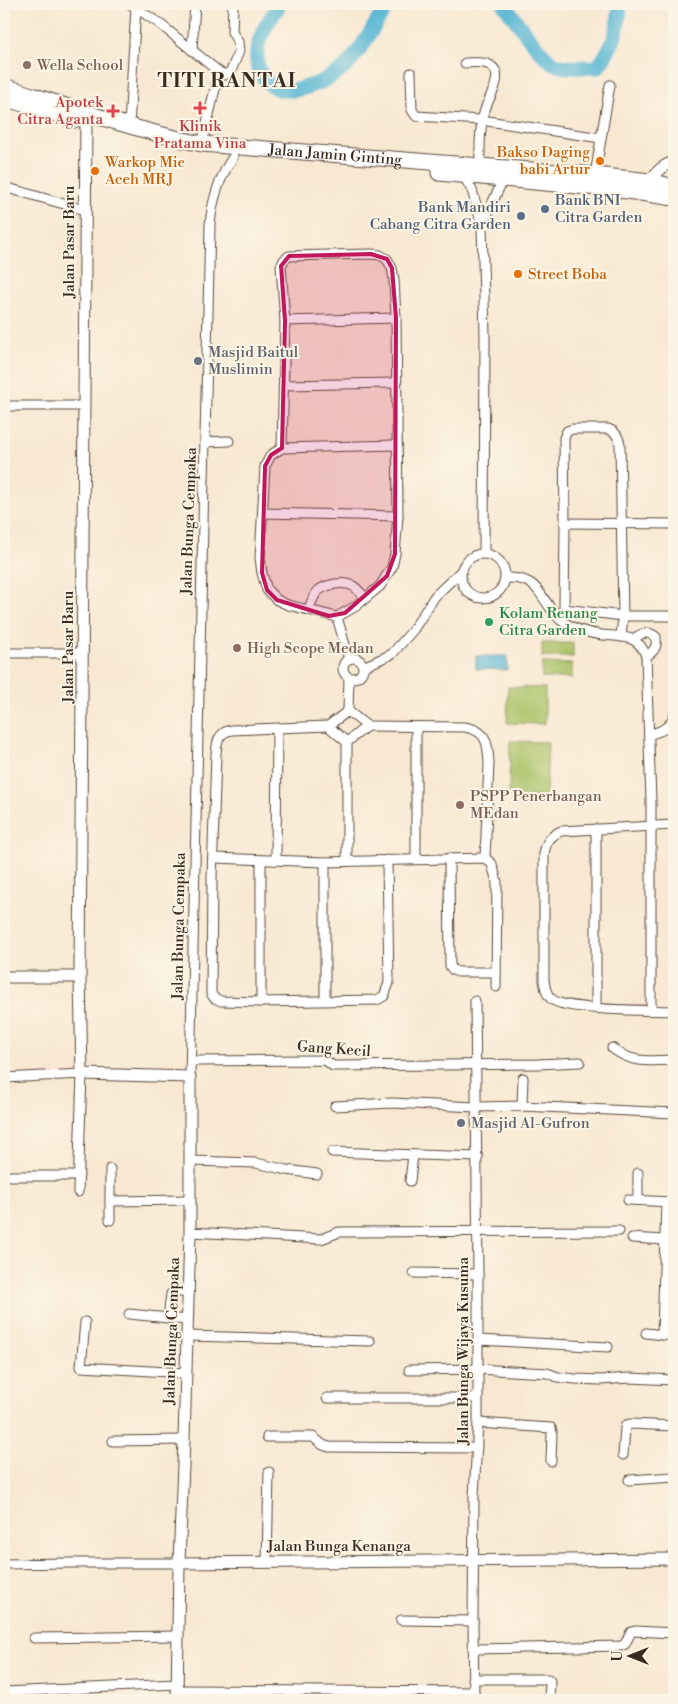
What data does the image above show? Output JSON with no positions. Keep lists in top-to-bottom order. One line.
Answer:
{"streets":{"main road":["Jalan Jamin Ginting"],"street":["Jalan Pasar Baru","Jalan Bunga Cempaka","Gang Kecil","Jalan Bunga Wijaya Kusuma","Jalan Bunga Kenanga"]},"crossings":[["Jalan Jamin Ginting","Jalan Pasar Baru"],["Jalan Jamin Ginting","Jalan Bunga Cempaka"],["Jalan Bunga Cempaka","Gang Kecil"],["Jalan Bunga Cempaka","Jalan Bunga Kenanga"],["Gang Kecil","Jalan Bunga Wijaya Kusuma"],["Jalan Bunga Wijaya Kusuma","Jalan Bunga Kenanga"]],"districts":["TITI RANTAI"],"places":{"other":["Wella School","Bakso Daging babi Artur","Warkop Mie Aceh MRJ","Bank BNI Citra Garden","Bank Mandiri Cabang Citra Garden","Street Boba","Masjid Baitul Muslimin","Kolam Renang Citra Garden","High Scope Medan","PSPP Penerbangan MEdan","Masjid Al-Gufron"],"health":["Klinik Pratama Vina","Apotek Citra Aganta"]},"north":"left"}
